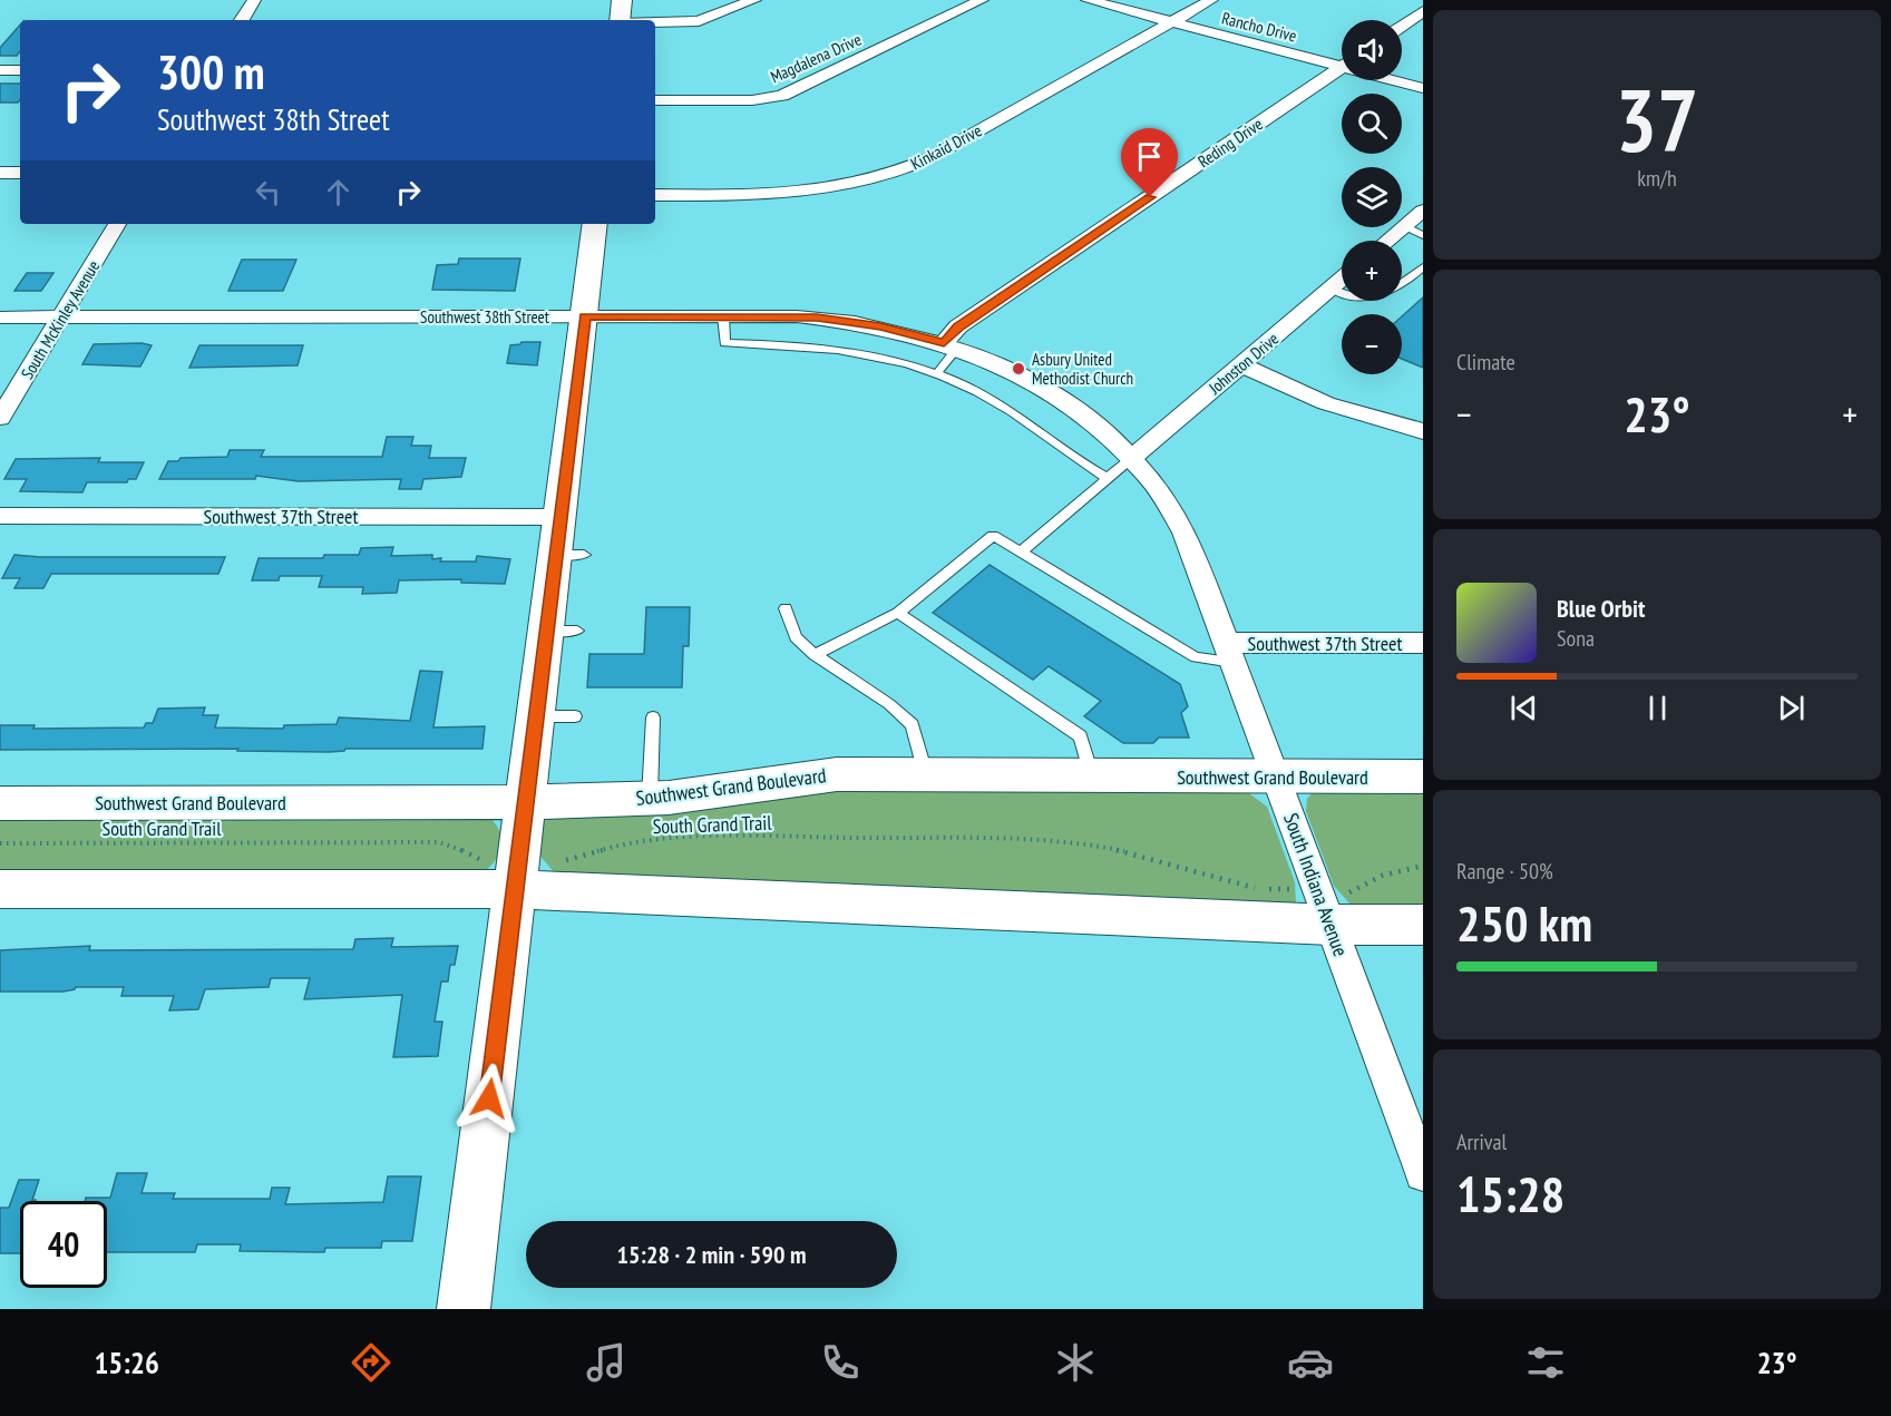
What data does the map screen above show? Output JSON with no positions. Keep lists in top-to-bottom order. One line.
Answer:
{"streets":{"street":["Rancho Drive","Magdalena Drive","Reding Drive","Kinkaid Drive","Southwest 38th Street","South McKinley Avenue","Johnston Drive","Southwest 37th Street","Southwest Grand Boulevard","South Indiana Avenue"],"path":["South Grand Trail"]},"crossings":[["Rancho Drive","Kinkaid Drive"],["Reding Drive","Southwest 38th Street"],["Southwest 38th Street","South McKinley Avenue"],["Southwest 38th Street","Johnston Drive"],["Southwest 38th Street","South Indiana Avenue"],["Johnston Drive","South Indiana Avenue"],["Southwest 37th Street","South Indiana Avenue"],["Southwest Grand Boulevard","South Indiana Avenue"],["South Grand Trail","South Indiana Avenue"]],"places":["Asbury United Methodist Church"],"page":{"tile":[["37","km/h"],"Climate",["Range · 50%","250 km"],["Arrival","15:28"]],"map_buttons":["+","−"],"turn":["300 m","Southwest 38th Street"],"heat":["−","23°","+"],"song":["Blue Orbit","Sona"],"limit":"40","trip":"15:28 · 2 min · 590 m","tabs":["15:26","23°"]}}
